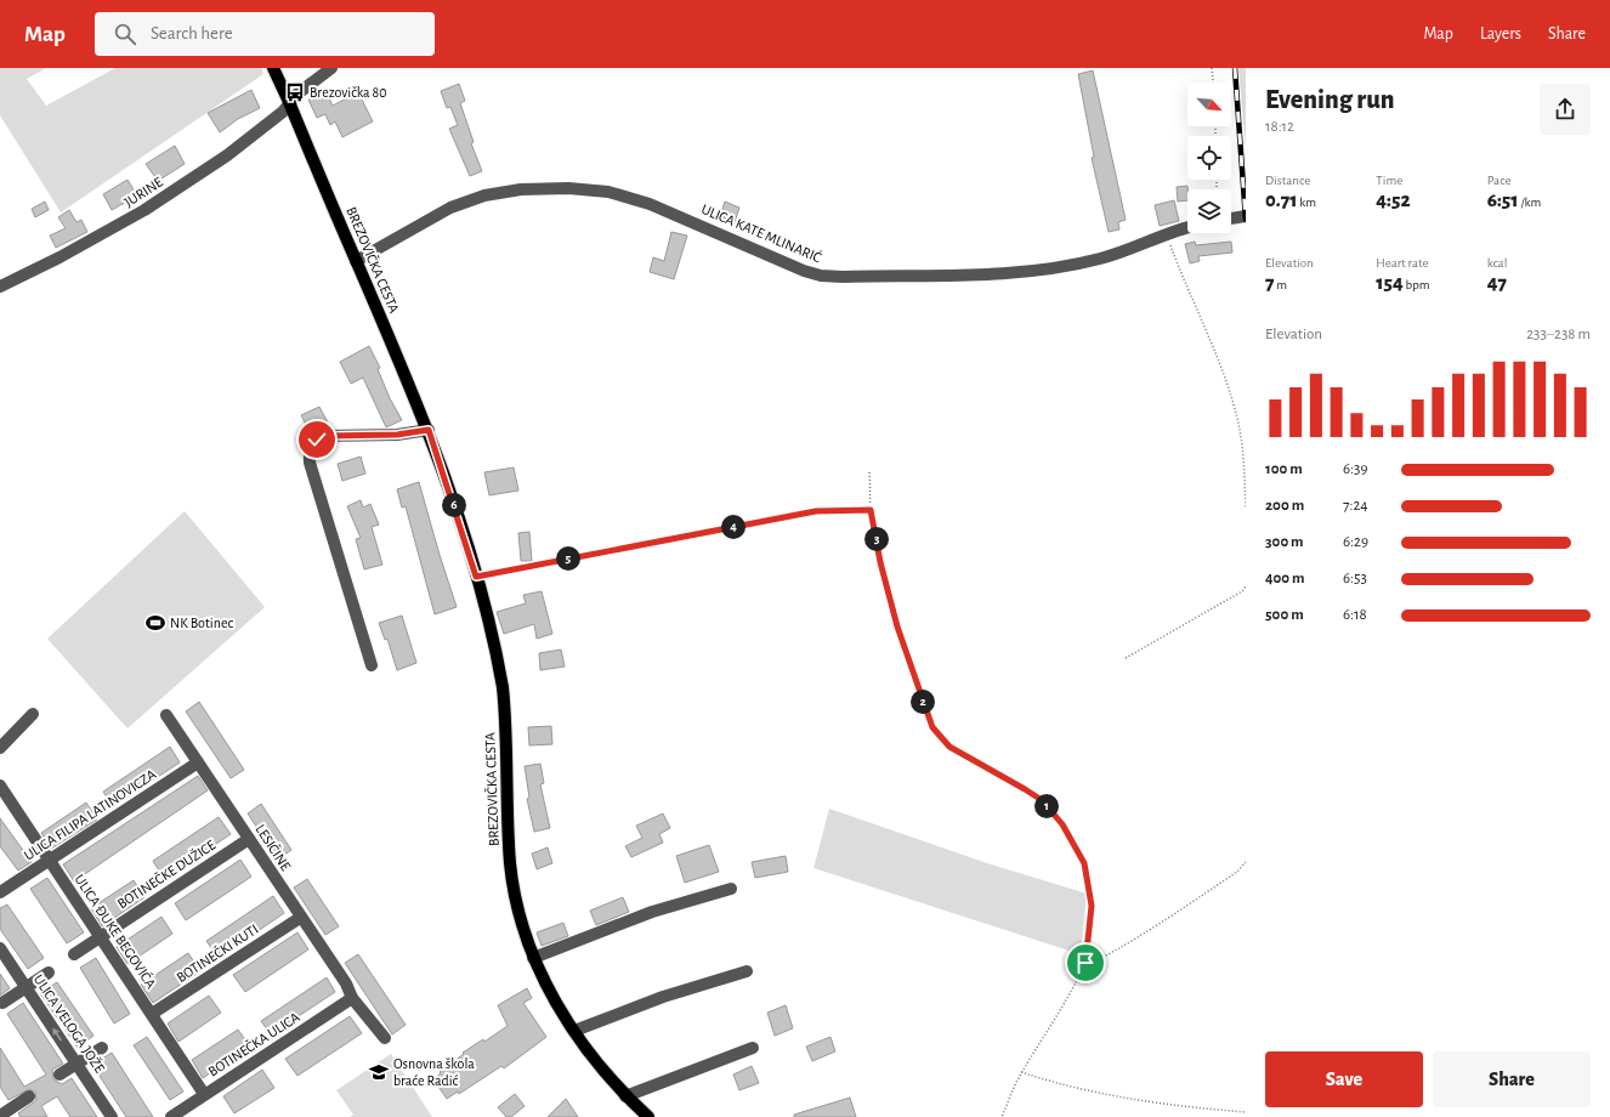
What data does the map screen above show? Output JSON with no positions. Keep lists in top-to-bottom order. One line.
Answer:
{"streets":{"main road":["BREZOVIČKA CESTA"],"street":["JURINE","ULICA KATE MLINARIĆ","ULICA FILIPA LATINOVICZA","LESIČINE","BOTINEČKE DUŽICE","ULICA ĐUKE BEGOVIĆA","BOTINEČKI KUTI","ULICA VELOGA JOŽE","BOTINEČKA ULICA"]},"crossings":[["JURINE","BREZOVIČKA CESTA"],["ULICA KATE MLINARIĆ","BREZOVIČKA CESTA"],["ULICA FILIPA LATINOVICZA","LESIČINE"],["ULICA FILIPA LATINOVICZA","ULICA ĐUKE BEGOVIĆA"],["LESIČINE","BOTINEČKE DUŽICE"],["LESIČINE","BOTINEČKI KUTI"],["LESIČINE","BOTINEČKA ULICA"],["BOTINEČKE DUŽICE","ULICA ĐUKE BEGOVIĆA"],["ULICA ĐUKE BEGOVIĆA","BOTINEČKI KUTI"],["ULICA ĐUKE BEGOVIĆA","BOTINEČKA ULICA"]],"one_way":["ULICA VELOGA JOŽE"],"places":{"bus stop":["Brezovička 80"],"sports":["NK Botinec"],"school or university":["Osnovna škola braće Radić"]},"north":"bottom right","page":{"header":"Map","search":"Search here","nav":["Map","Layers","Share"],"heading":["Evening run","18:12"],"stats":[["Distance","0.71 km"],["Time","4:52"],["Pace","6:51 /km"],["Elevation","7 m"],["Heart rate","154 bpm"],["kcal","47"]],"chart":["Elevation","233–238 m"],"list":[{"name":"100 m","note":"6:39"},{"name":"200 m","note":"7:24"},{"name":"300 m","note":"6:29"},{"name":"400 m","note":"6:53"},{"name":"500 m","note":"6:18"}],"pins":["6","4","3","5","2","1"],"buttons":["Save","Share"]}}
